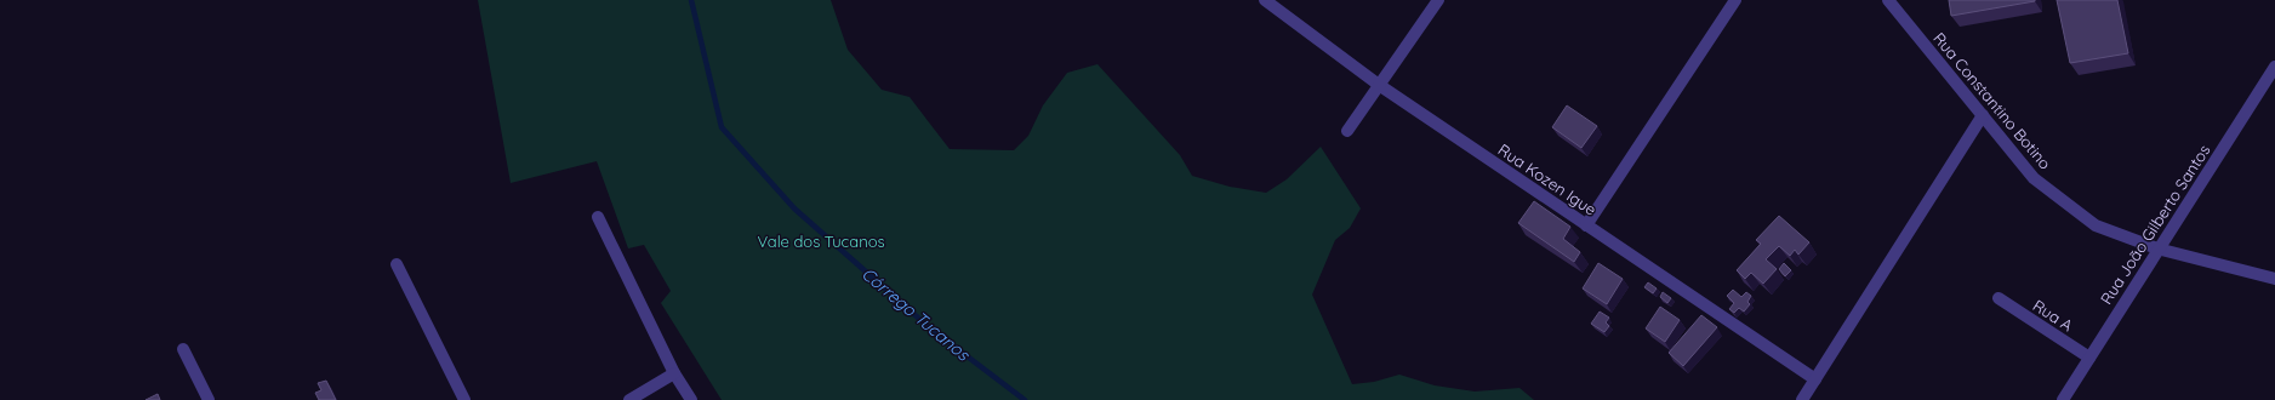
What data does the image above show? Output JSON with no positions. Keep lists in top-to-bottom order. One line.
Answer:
{"streets":{"street":["Rua Constantino Botino","Rua Kozen Igue","Rua João Gilberto Santos","Rua A"]},"crossings":[["Rua Constantino Botino","Rua João Gilberto Santos"],["Rua João Gilberto Santos","Rua A"]],"water":["Córrego Tucanos"],"parks":["Vale dos Tucanos"]}
